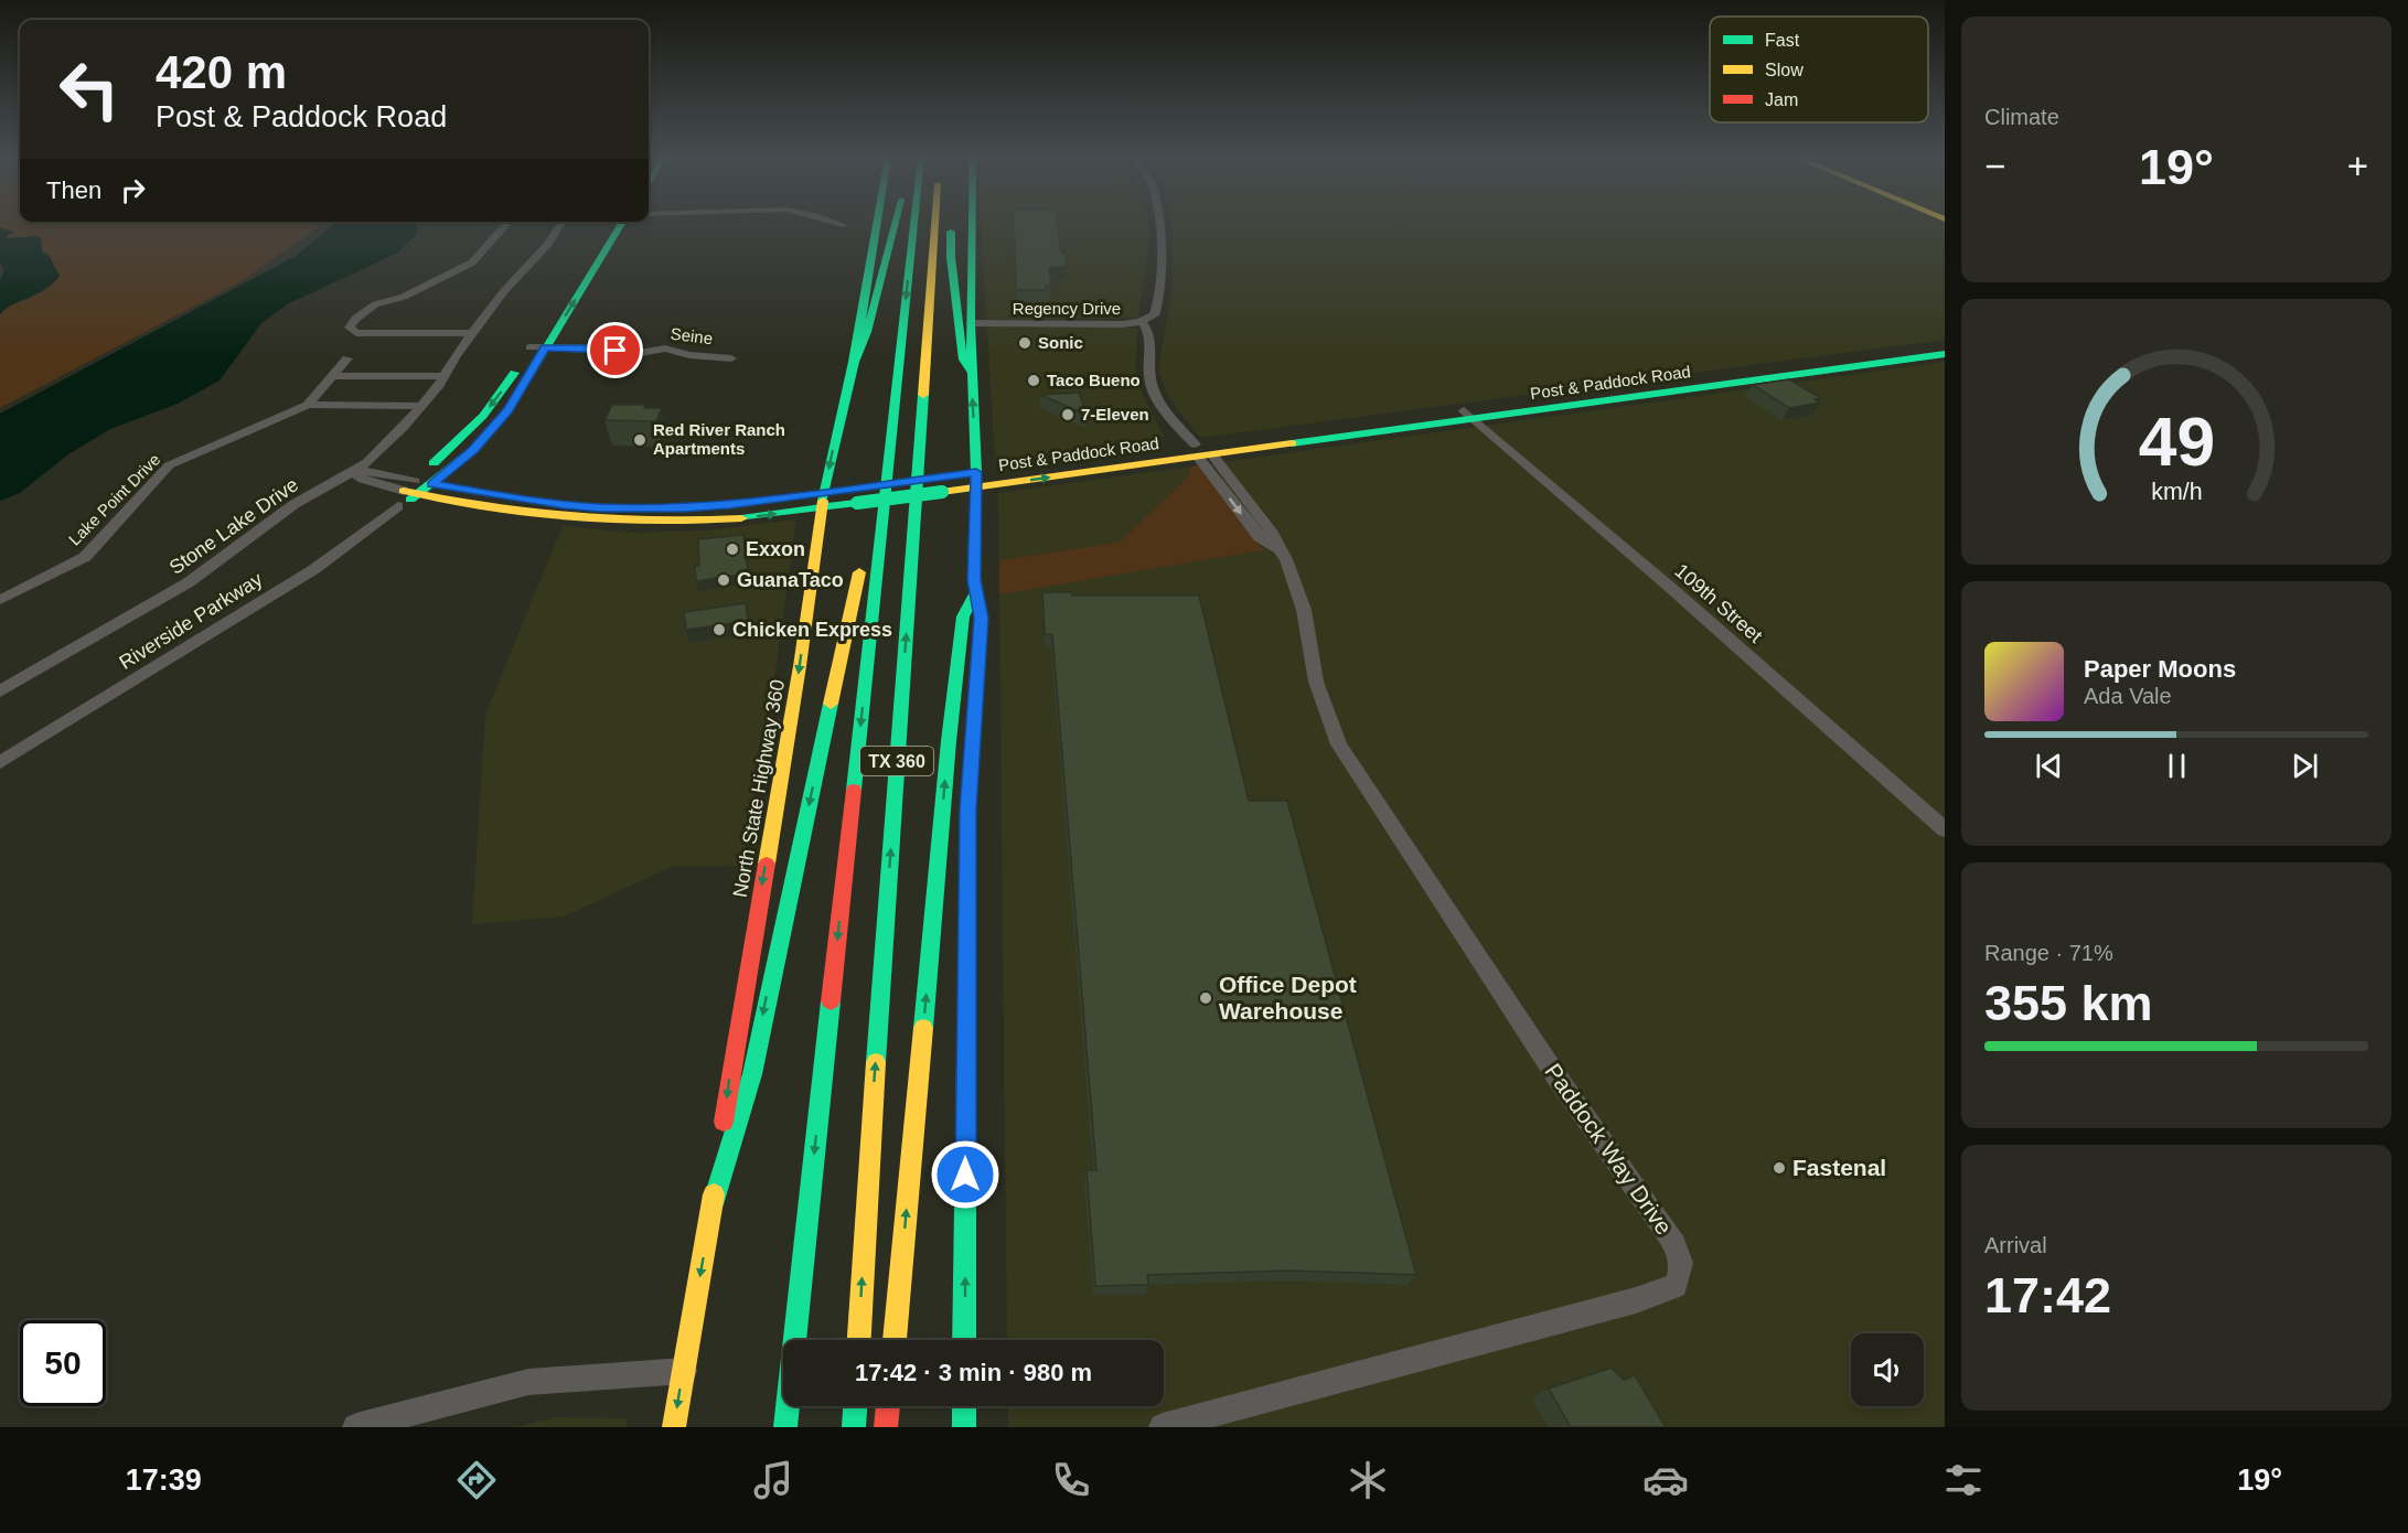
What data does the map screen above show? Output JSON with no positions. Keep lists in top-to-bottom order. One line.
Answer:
{"streets":{"main road":["Post & Paddock Road","Riverside Parkway","TX 360","North State Highway 360"],"street":["Regency Drive","Seine","Lake Point Drive","Stone Lake Drive","109th Street","Paddock Way Drive"]},"crossings":[["Regency Drive","Paddock Way Drive"],["Seine","Riverside Parkway"],["Post & Paddock Road","Stone Lake Drive"],["Post & Paddock Road","109th Street"],["Post & Paddock Road","Riverside Parkway"],["Post & Paddock Road","North State Highway 360"],["Post & Paddock Road","Paddock Way Drive"]],"places":["Sonic","Taco Bueno","7-Eleven","Red River Ranch Apartments","Exxon","GuanaTaco","Chicken Express","Office Depot Warehouse","Fastenal"],"legend":["Fast","Slow","Jam"],"page":{"tile":["Climate",["Range · 71%","355 km"],["Arrival","17:42"]],"turn":["420 m","Post & Paddock Road"],"heat":["−","19°","+"],"then":"Then","song":["Paper Moons","Ada Vale"],"limit":"50","trip":"17:42 · 3 min · 980 m","tabs":["17:39","19°"],"gauge":["49","km/h"]}}
